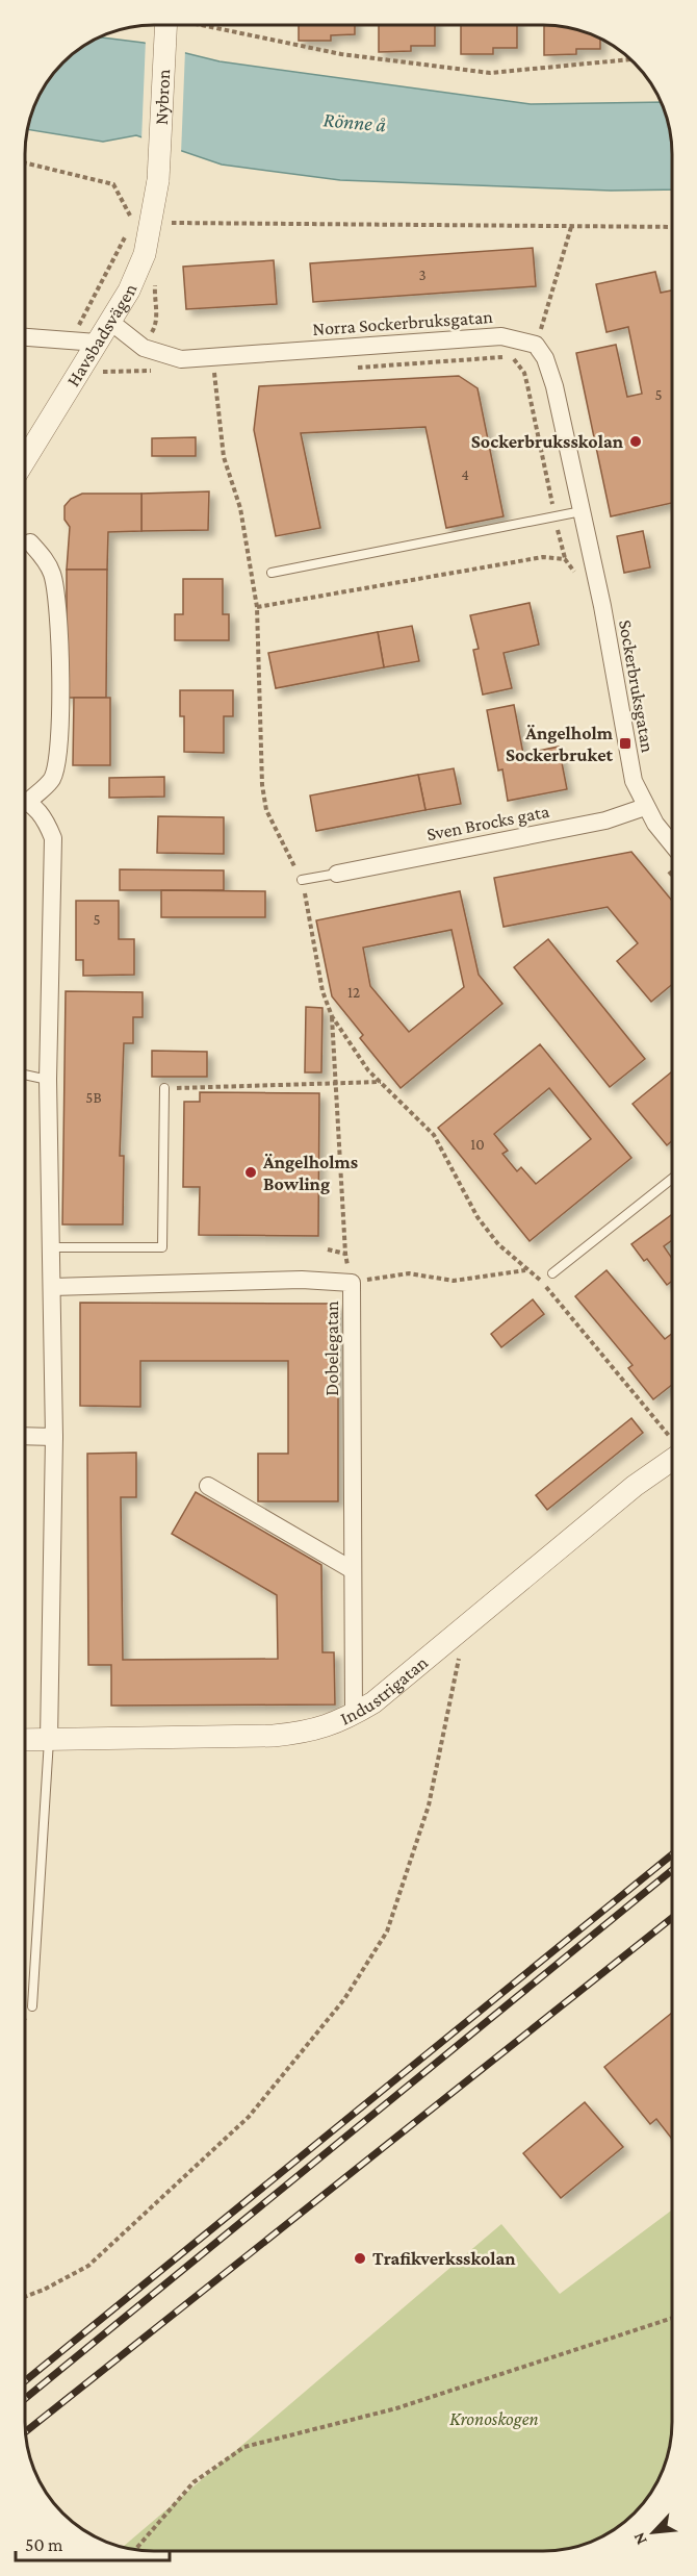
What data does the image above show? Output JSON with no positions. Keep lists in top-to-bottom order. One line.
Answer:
{"streets":{"street":["Nybron","Norra Sockerbruksgatan","Havsbadsvägen","Sockerbruksgatan","Sven Brocks gata","Dobelegatan","Industrigatan"]},"crossings":[["Nybron","Havsbadsvägen"],["Norra Sockerbruksgatan","Havsbadsvägen"],["Sockerbruksgatan","Sven Brocks gata"],["Dobelegatan","Industrigatan"]],"water":["Rönne å"],"parks":["Kronoskogen"],"places":{"other":["Sockerbruksskolan","Ängelholms Bowling","Trafikverksskolan"],"transit":["Ängelholm Sockerbruket"]},"house_numbers":["3","5","4","5","12","5B","10"],"scale_bar":"50 m","north":"bottom left"}
